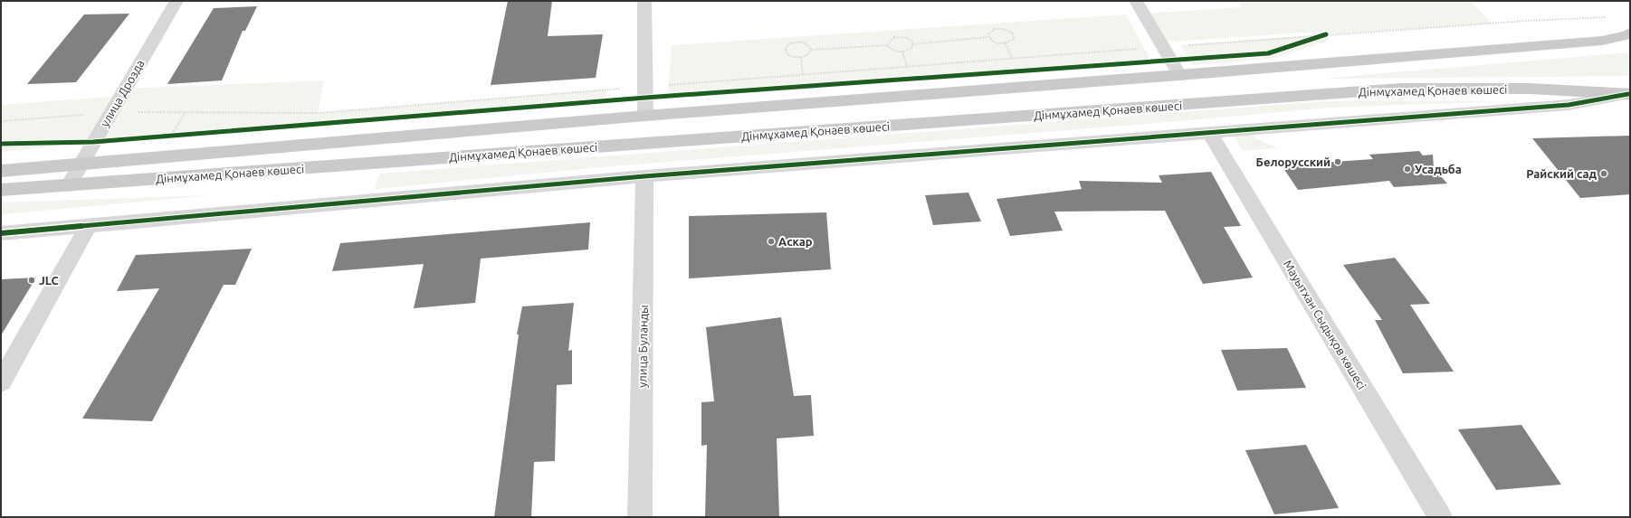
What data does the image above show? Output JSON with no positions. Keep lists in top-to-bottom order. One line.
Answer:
{"streets":{"main road":["Дінмұхамед Қонаев көшесі"],"street":["улица Дрозда","Мауытхан Сыдықов көшесі","улица Буланды"]},"crossings":[["Дінмұхамед Қонаев көшесі","улица Дрозда"]],"places":["Белорусский","Усадьба","Райский сад","Аскар","JLC"]}
